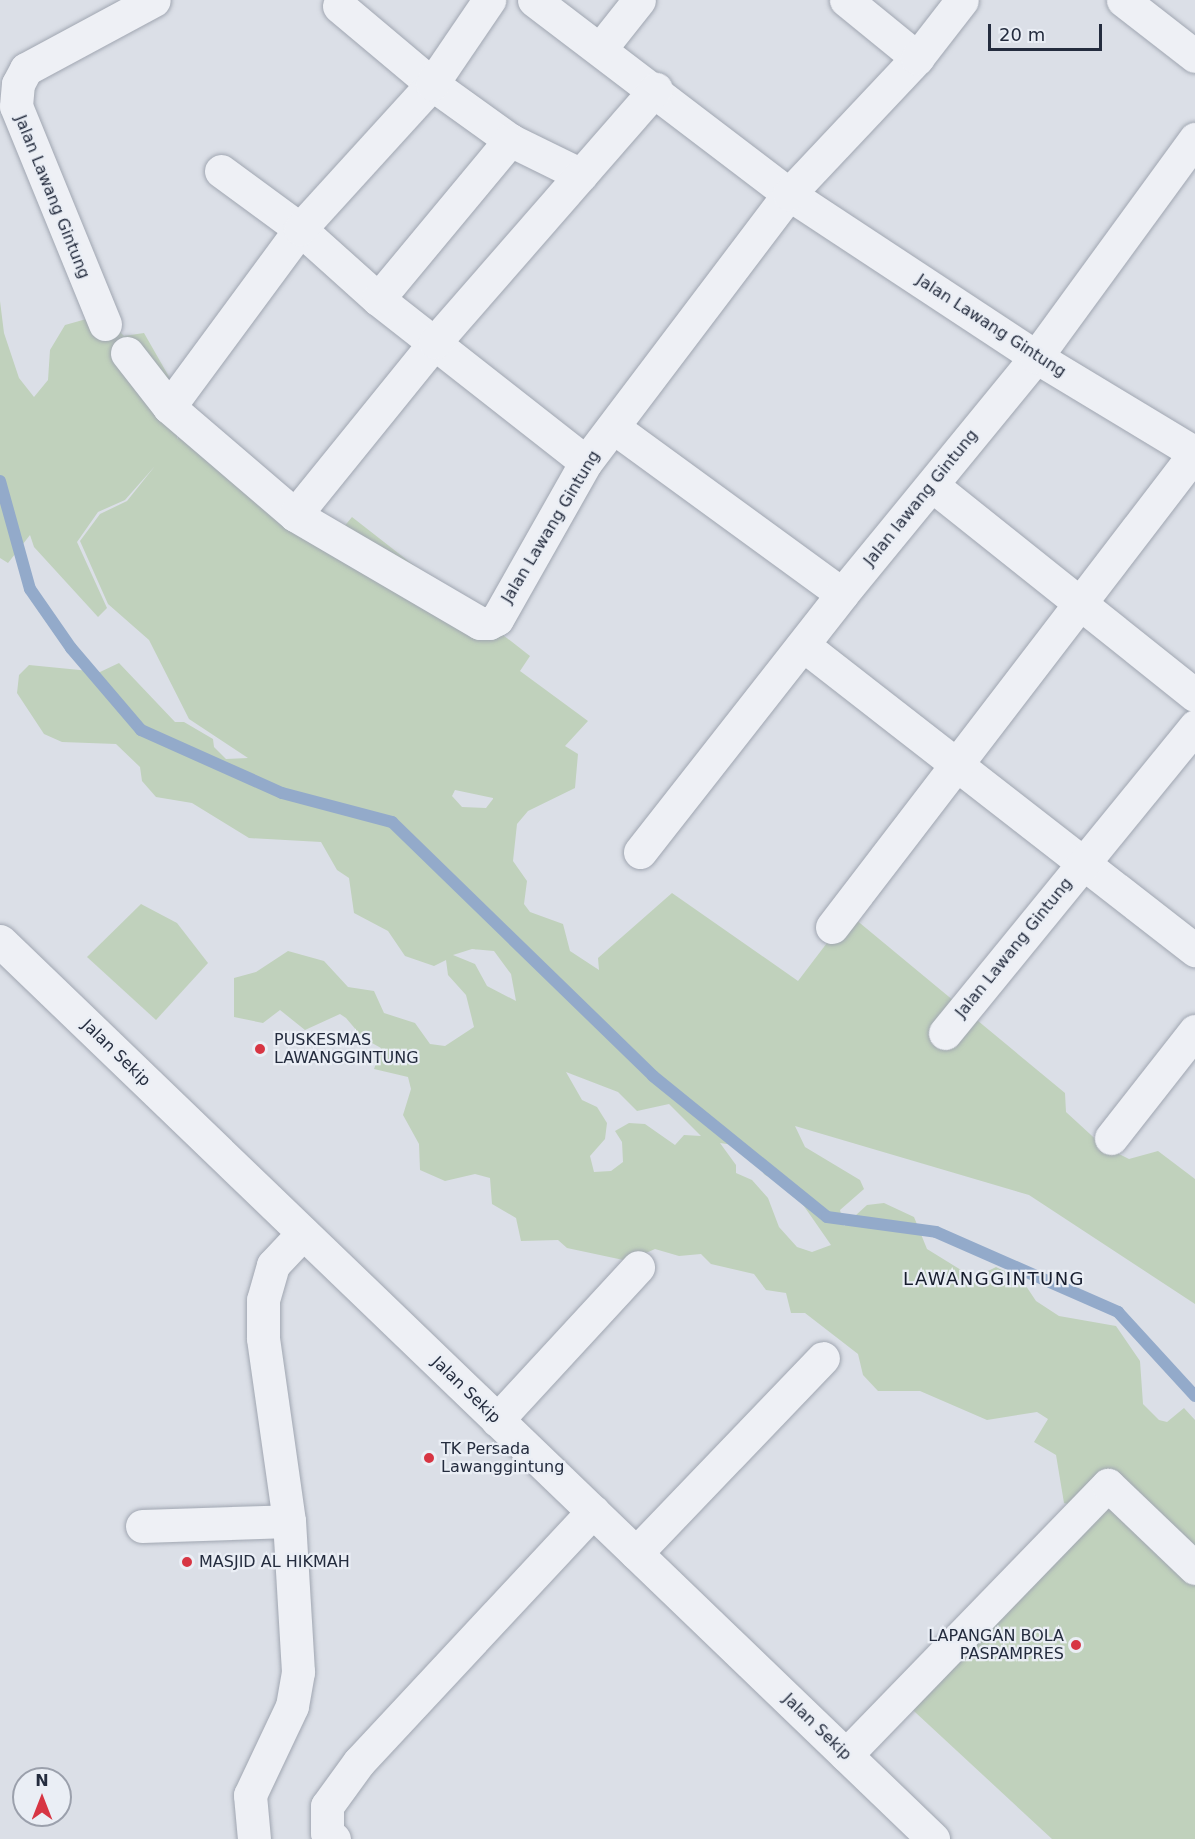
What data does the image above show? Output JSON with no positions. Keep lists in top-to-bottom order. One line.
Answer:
{"streets":{"street":["Jalan Lawang Gintung","Jalan lawang Gintung","Jalan Sekip"]},"crossings":[["Jalan Lawang Gintung","Jalan lawang Gintung"]],"districts":["LAWANGGINTUNG"],"places":["PUSKESMAS LAWANGGINTUNG","TK Persada Lawanggintung","MASJID AL HIKMAH","LAPANGAN BOLA PASPAMPRES"],"scale_bar":"20 m","north":"top"}
